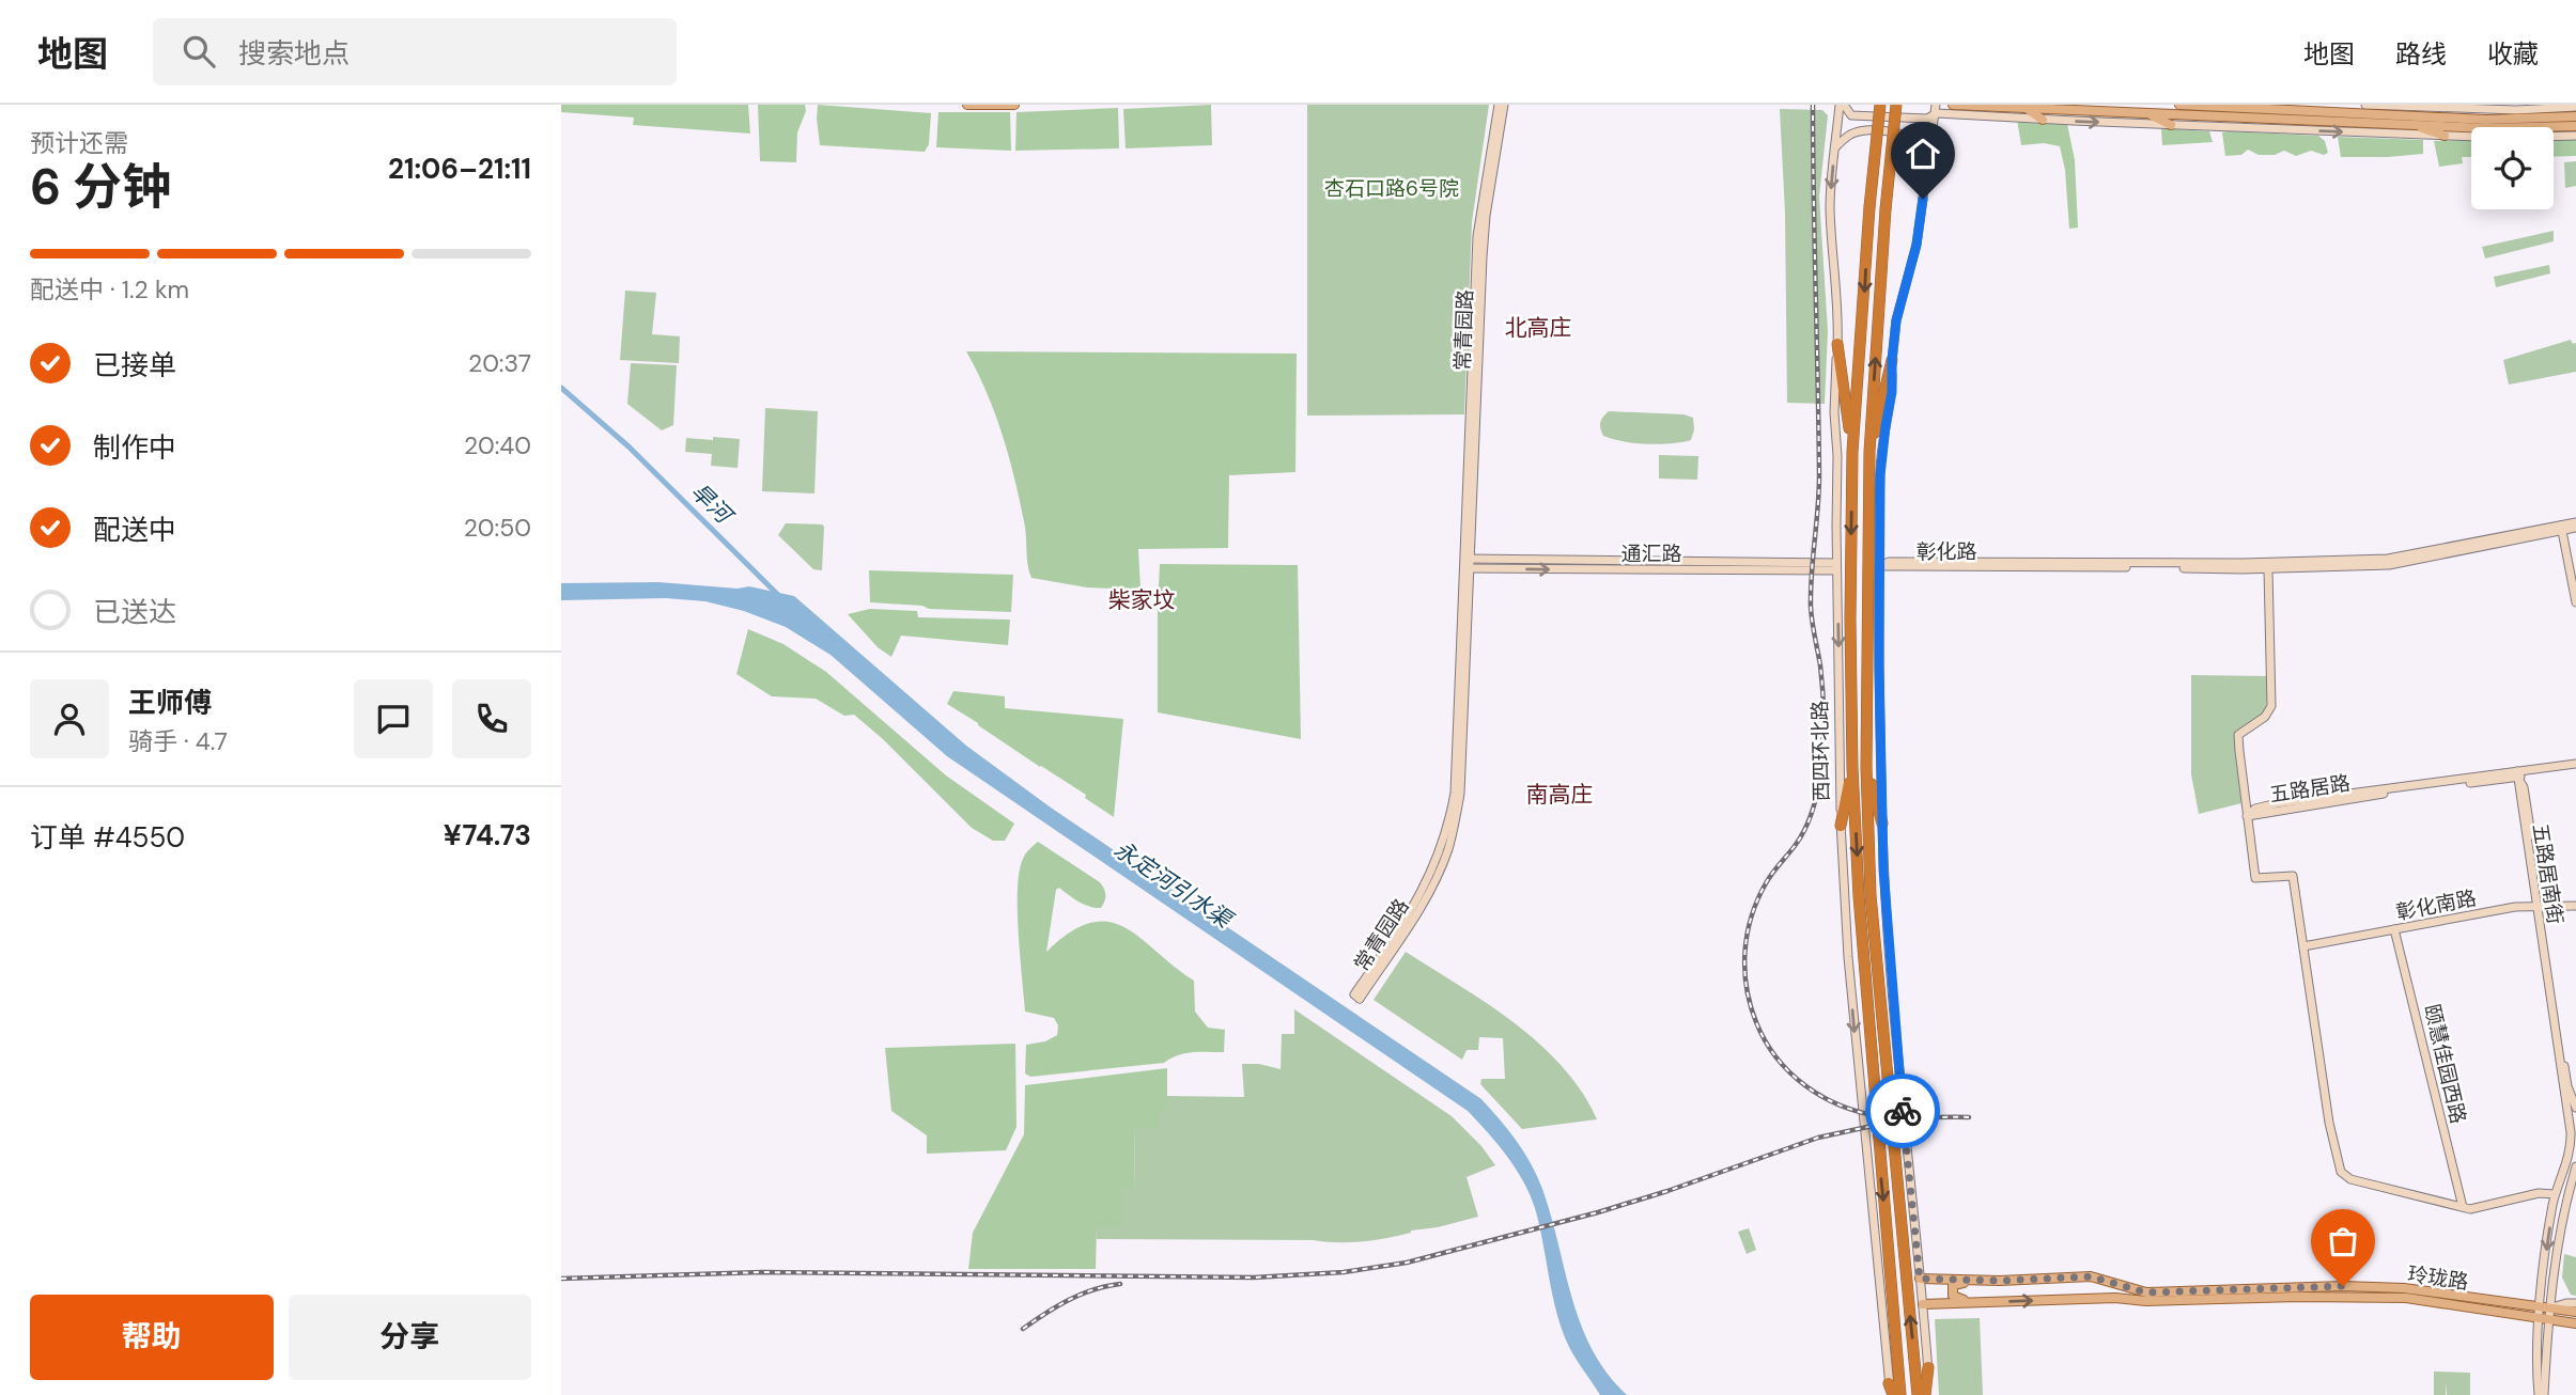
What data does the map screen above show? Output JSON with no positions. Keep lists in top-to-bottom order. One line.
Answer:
{"streets":{"highway":["西四环北路"],"main road":["玲珑路"],"street":["常青园路","彰化路","通汇路","五路居路","五路居南街","彰化南路","颐慧佳园西路"]},"crossings":[["常青园路","通汇路"],["通汇路","西四环北路"],["五路居路","五路居南街"],["五路居南街","彰化南路"],["五路居南街","玲珑路"]],"districts":["北高庄","柴家坟","南高庄"],"water":["旱河","永定河引水渠"],"parks":["杏石口路6号院"],"page":{"header":"地图","search":"搜索地点","nav":["地图","路线","收藏"],"heading":["6 分钟","预计还需","21:06–21:11"],"panel":["王师傅","骑手 · 4.7","订单 #4550","¥74.73"],"bar":"配送中 · 1.2 km","list":[["已接单","20:37"],["制作中","20:40"],["配送中","20:50"],"已送达"],"buttons":["帮助","分享"]}}
